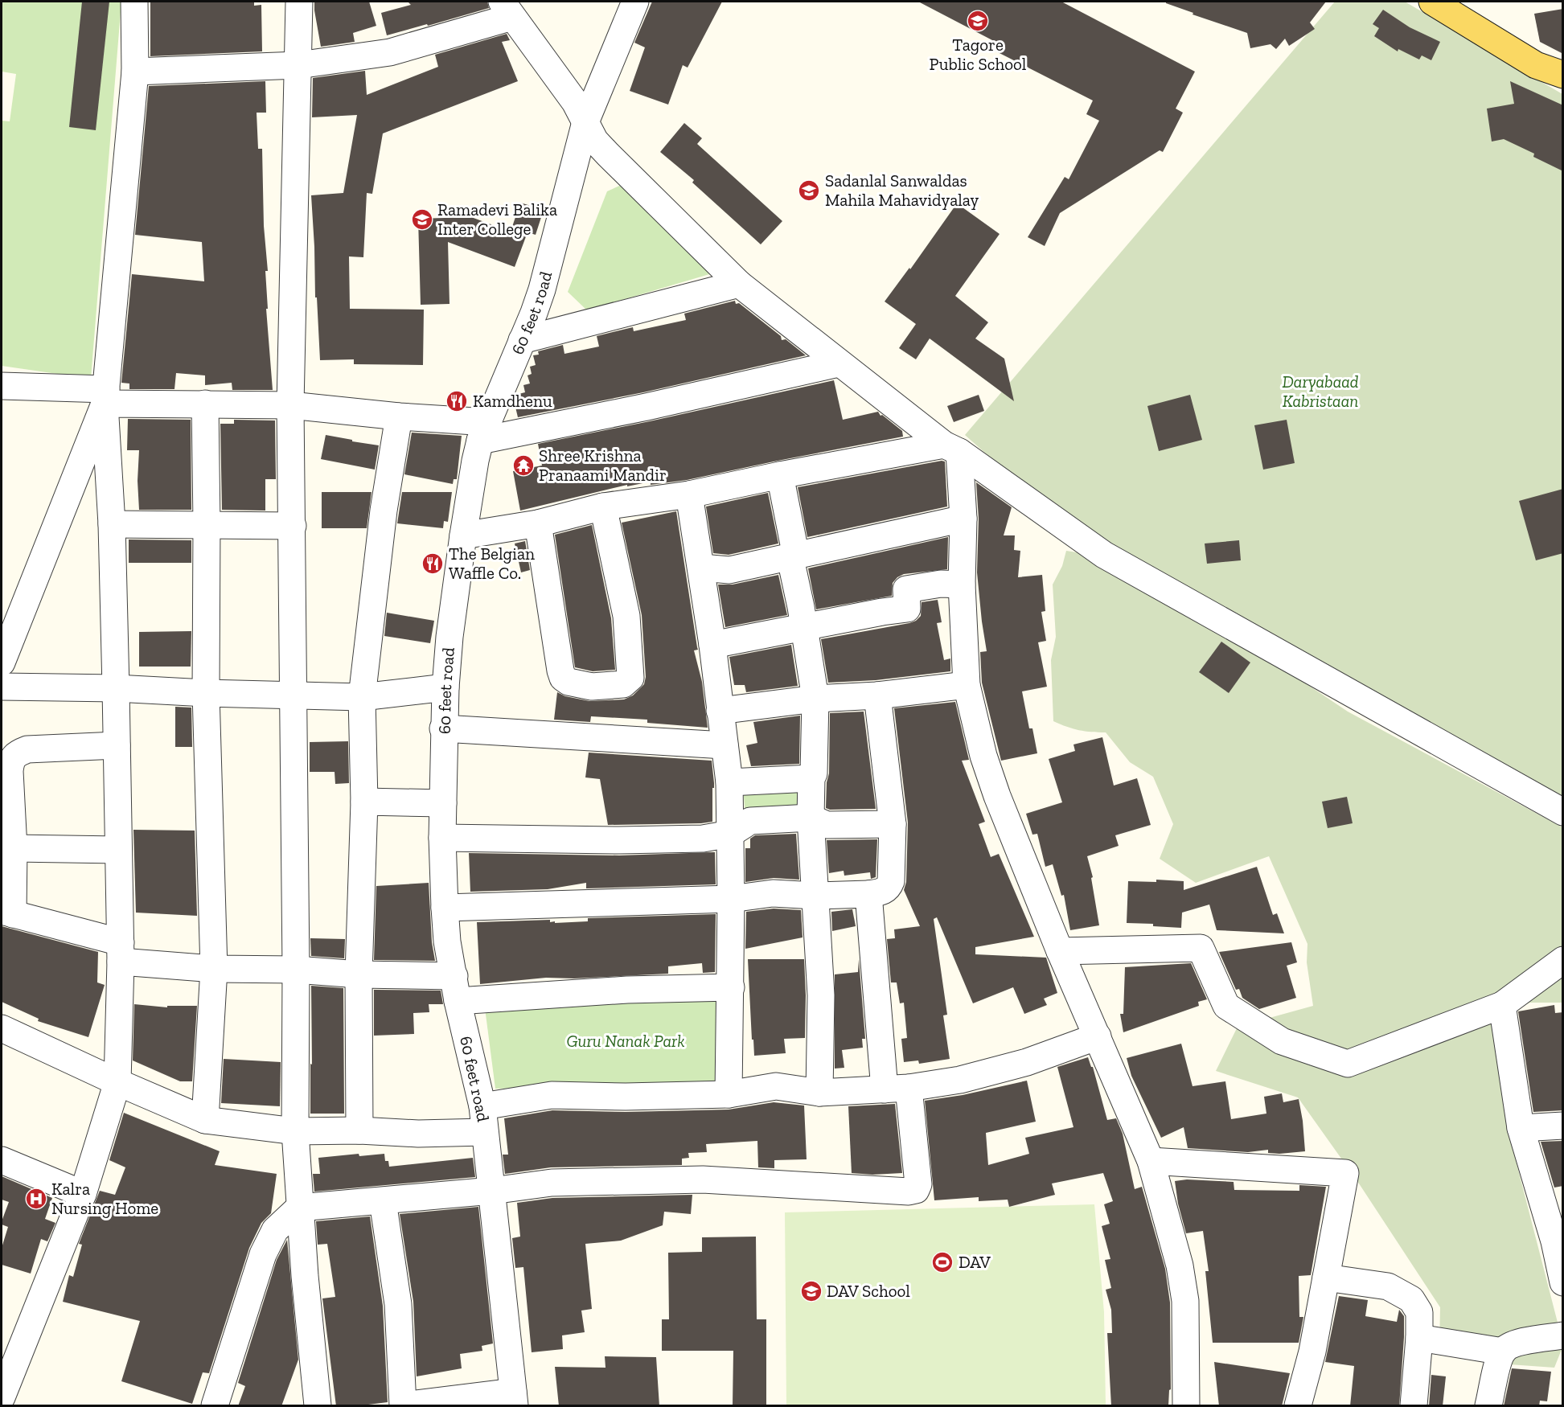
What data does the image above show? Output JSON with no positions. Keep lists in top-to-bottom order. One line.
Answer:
{"streets":{"street":["60 feet road"]},"parks":["Daryabaad Kabristaan","Guru Nanak Park"],"places":{"school or university":["Tagore Public School","Sadanlal Sanwaldas Mahila Mahavidyalay","Ramadevi Balika Inter College","DAV School"],"restaurant":["Kamdhenu","The Belgian Waffle Co."],"temple":["Shree Krishna Pranaami Mandir"],"hospital":["Kalra Nursing Home"],"sports":["DAV"]}}
